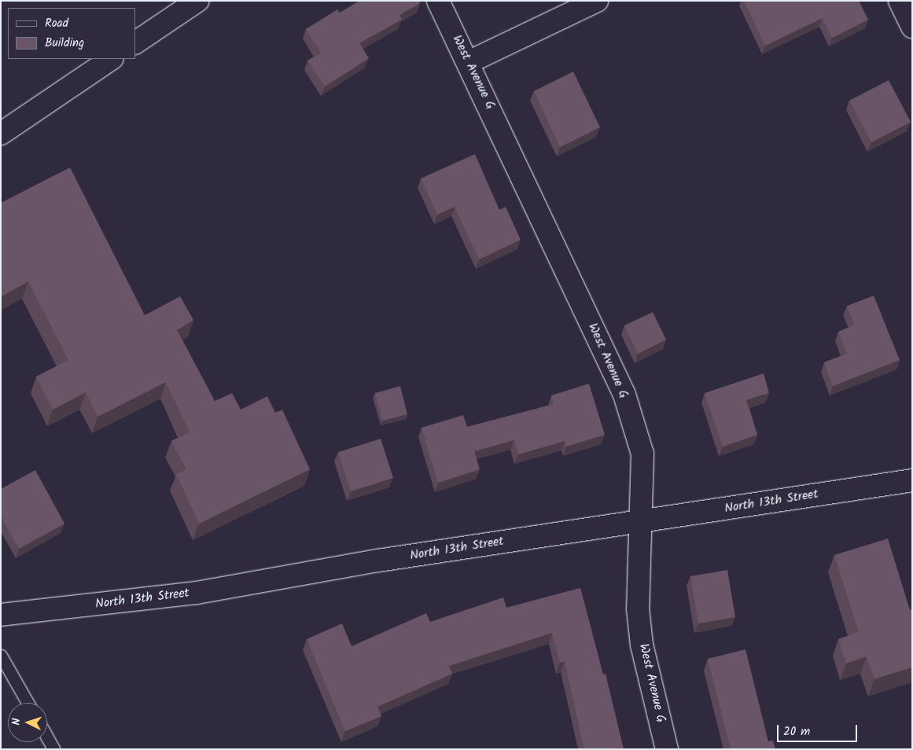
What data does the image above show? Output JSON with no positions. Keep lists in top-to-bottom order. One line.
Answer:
{"streets":{"street":["West Avenue G","North 13th Street"]},"crossings":[["West Avenue G","North 13th Street"]],"legend":["Road","Building"],"scale_bar":"20 m","north":"left"}
